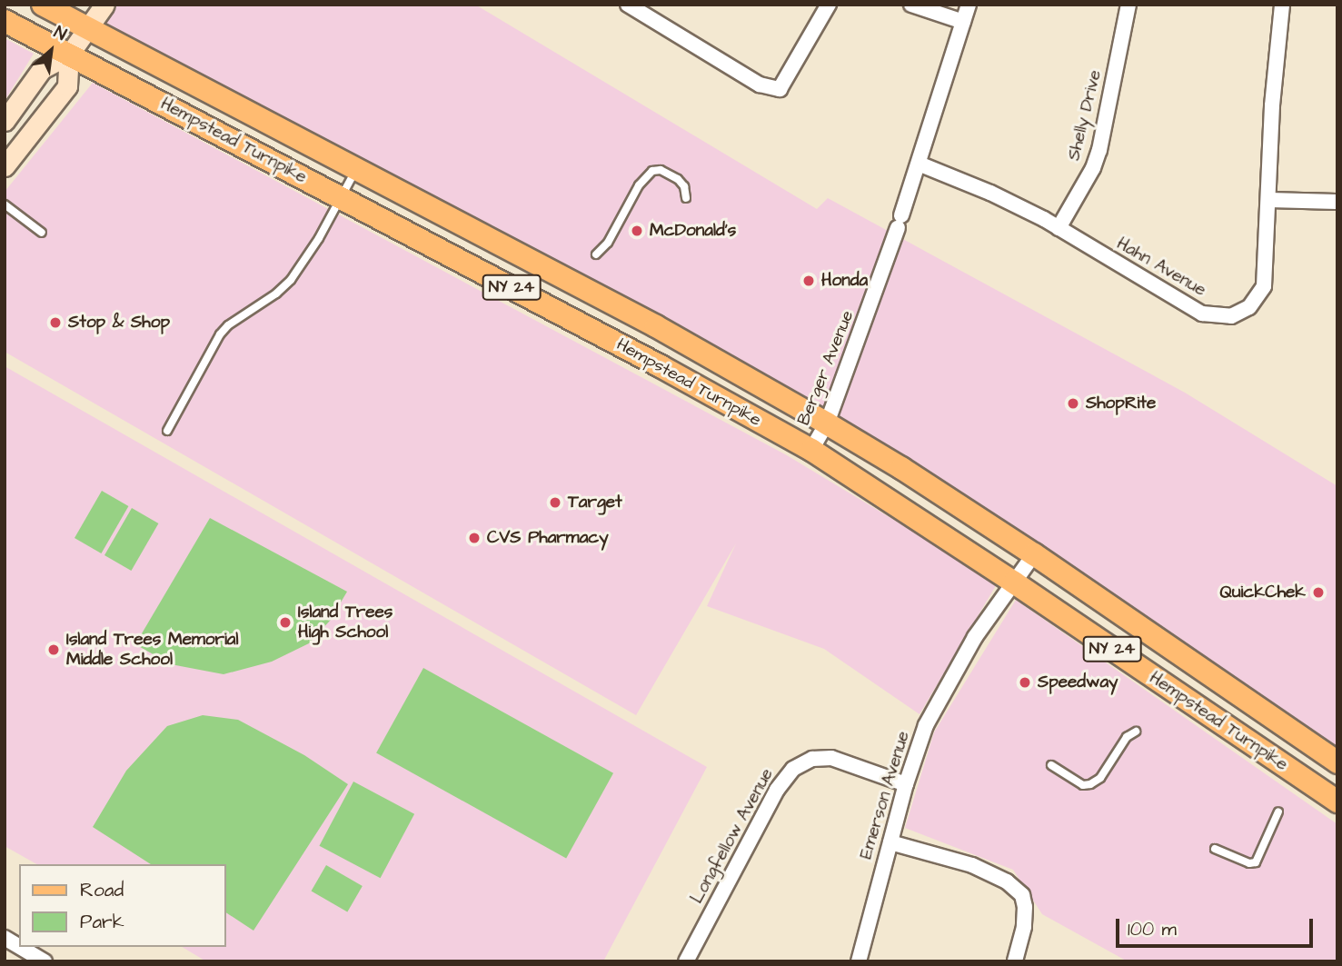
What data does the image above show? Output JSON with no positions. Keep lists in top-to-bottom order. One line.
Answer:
{"streets":{"main road":["Hempstead Turnpike","NY 24"],"street":["Shelly Drive","Hahn Avenue","Berger Avenue","Emerson Avenue","Longfellow Avenue"]},"crossings":[["Shelly Drive","Hahn Avenue"],["Hempstead Turnpike","Berger Avenue"],["Hempstead Turnpike","Emerson Avenue"],["Hahn Avenue","Berger Avenue"],["Emerson Avenue","Longfellow Avenue"]],"places":["McDonald's","Honda","Stop & Shop","ShopRite","Target","CVS Pharmacy","QuickChek","Island Trees High School","Island Trees Memorial Middle School","Speedway"],"legend":["Road","Park"],"scale_bar":"100 m","north":"top right"}
